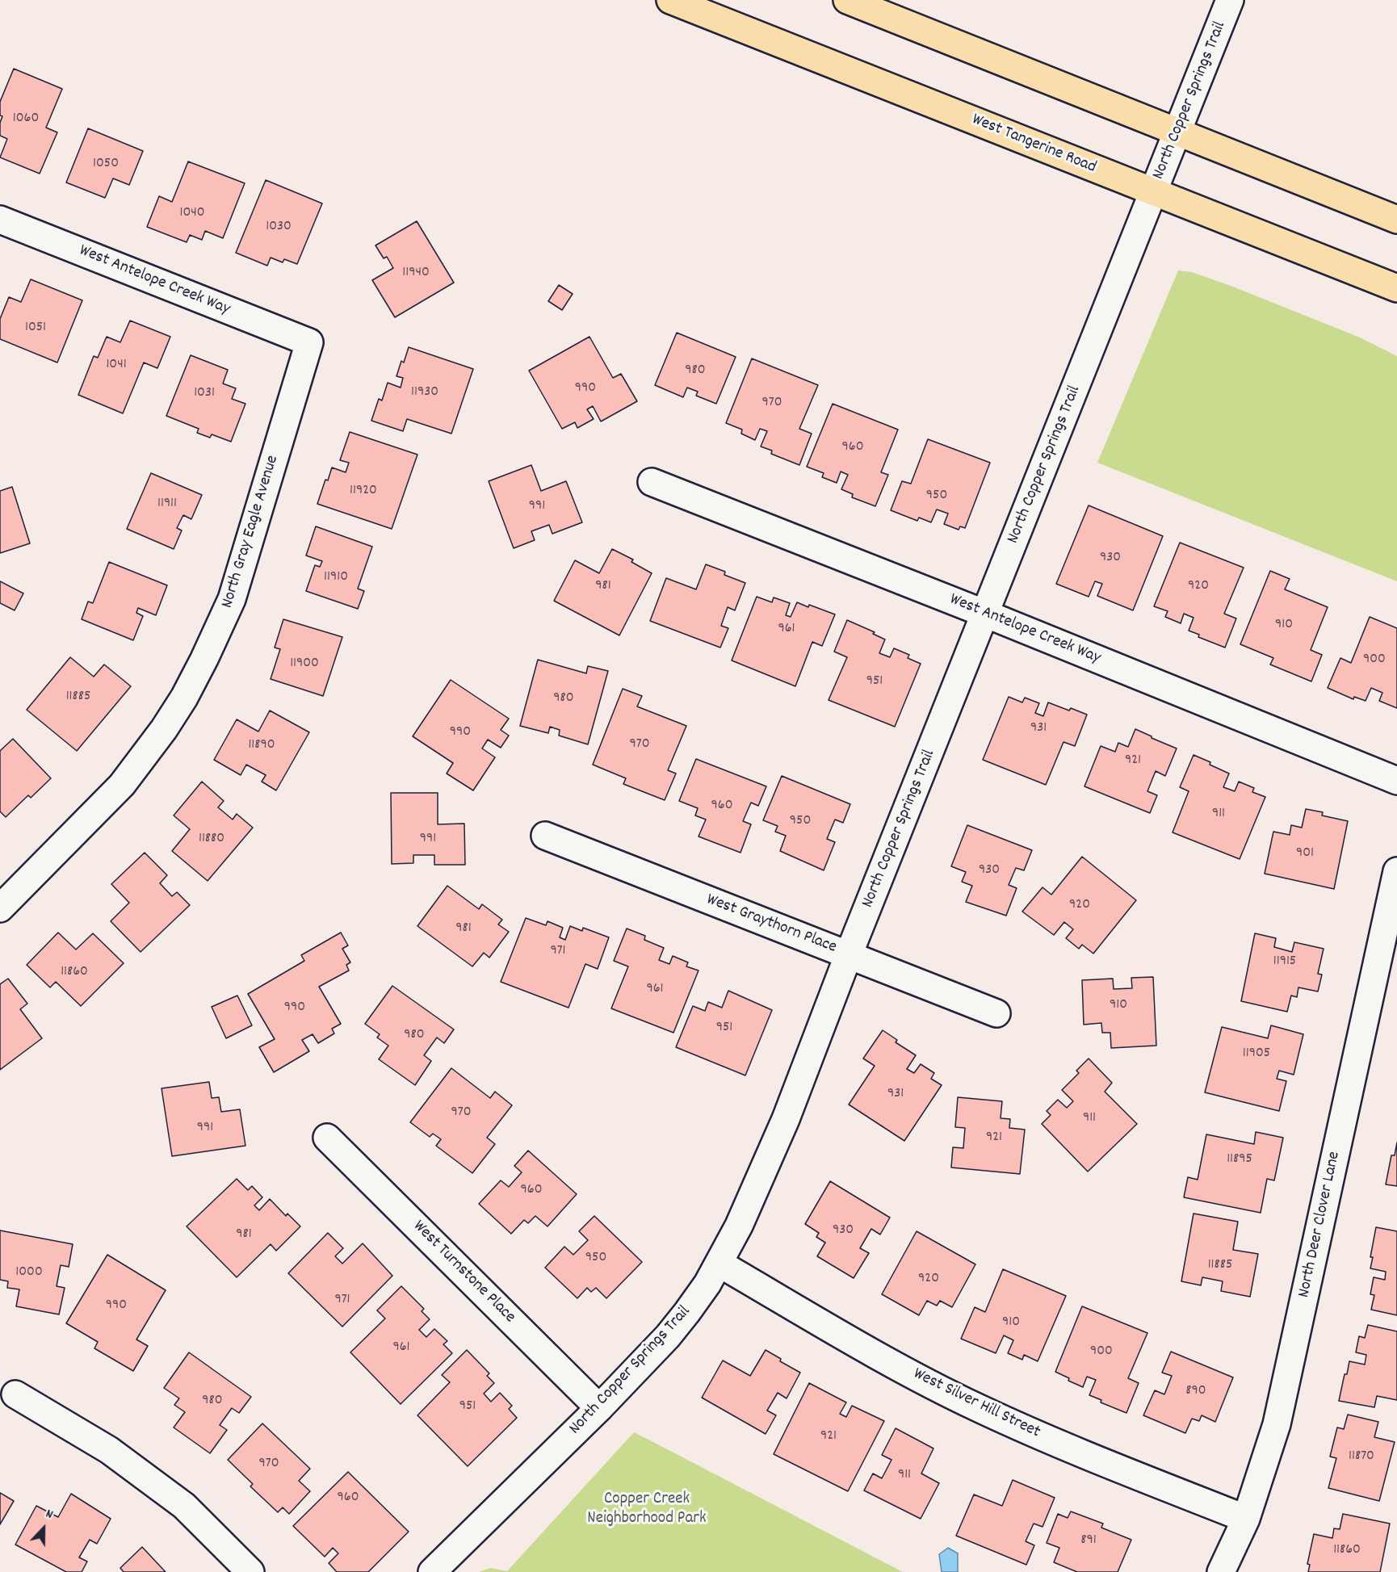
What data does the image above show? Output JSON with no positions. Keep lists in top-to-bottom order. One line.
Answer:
{"streets":{"main road":["West Tangerine Road"],"street":["North Copper Springs Trail","West Antelope Creek Way","North Gray Eagle Avenue","West Graythorn Place","North Deer Clover Lane","West Turnstone Place","West Silver Hill Street"]},"crossings":[["North Copper Springs Trail","West Tangerine Road"],["North Copper Springs Trail","West Antelope Creek Way"],["North Copper Springs Trail","West Graythorn Place"],["North Copper Springs Trail","West Turnstone Place"],["North Copper Springs Trail","West Silver Hill Street"],["West Antelope Creek Way","North Gray Eagle Avenue"],["North Deer Clover Lane","West Silver Hill Street"]],"parks":["Copper Creek Neighborhood Park"],"house_numbers":["1060","1050","1040","1030","11940","1051","1041","980","990","11930","1031","970","960","11920","950","11911","991","930","11910","981","920","910","961","900","11900","951","11885","980","931","990","970","11890","921","960","911","950","11880","991","901","930","920","981","971","11915","11860","961","910","990","951","980","11905","931","970","911","991","921","11895","960","930","981","950","11885","1000","920","971","990","910","961","900","890","980","951","921","11870","970","911","960","891","11860"],"north":"top"}
